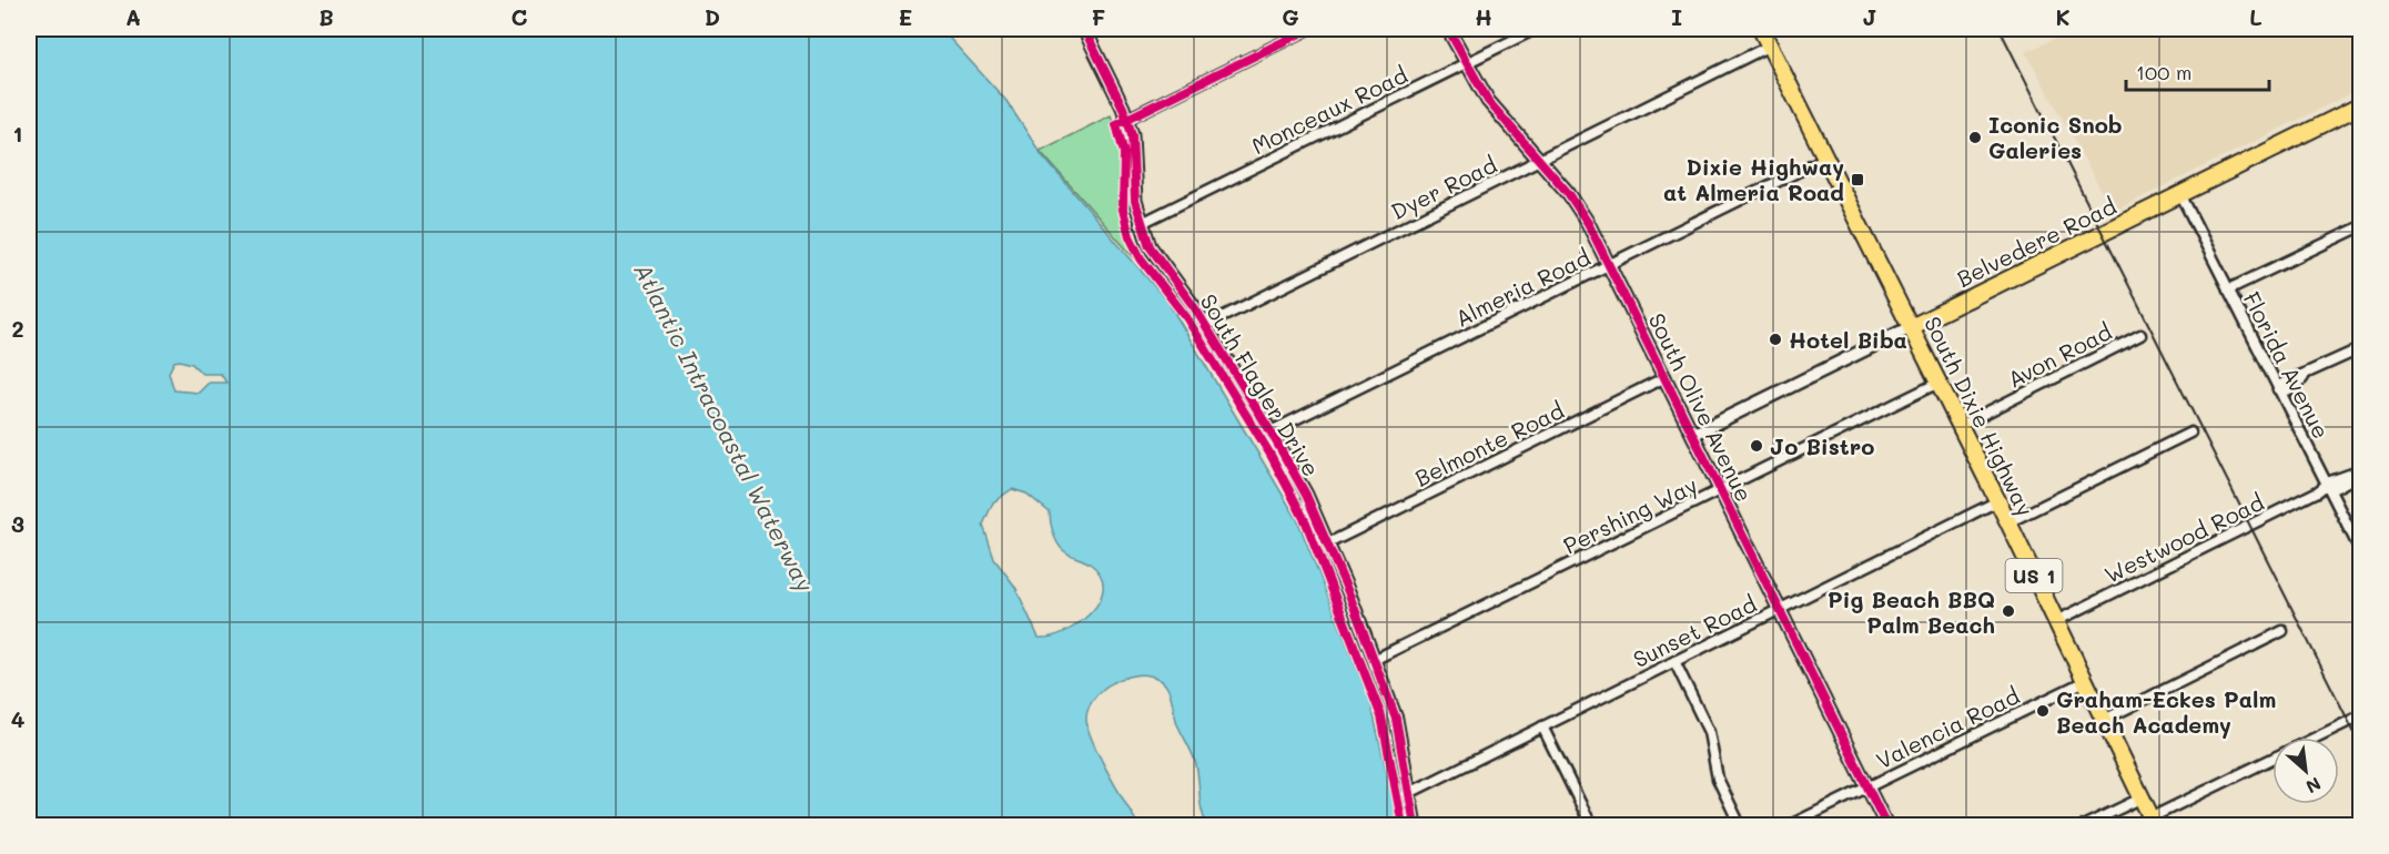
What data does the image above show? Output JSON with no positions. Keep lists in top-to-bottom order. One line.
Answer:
{"streets":{"main road":["Belvedere Road","South Dixie Highway","US 1"],"street":["Monceaux Road","Dyer Road","Almeria Road","Avon Road","Florida Avenue","South Flagler Drive","South Olive Avenue","Belmonte Road","Pershing Way","Westwood Road","Sunset Road","Valencia Road"]},"crossings":[["Monceaux Road","South Flagler Drive"],["Monceaux Road","South Olive Avenue"],["Dyer Road","South Flagler Drive"],["Dyer Road","South Olive Avenue"],["Dyer Road","South Dixie Highway"],["Belvedere Road","Florida Avenue"],["Belvedere Road","South Olive Avenue"],["Belvedere Road","South Dixie Highway"],["Almeria Road","South Flagler Drive"],["Almeria Road","South Olive Avenue"],["Almeria Road","South Dixie Highway"],["Avon Road","South Dixie Highway"],["Florida Avenue","Westwood Road"],["South Flagler Drive","Belmonte Road"],["South Flagler Drive","Pershing Way"],["South Flagler Drive","Sunset Road"],["South Olive Avenue","Belmonte Road"],["South Olive Avenue","Pershing Way"],["South Olive Avenue","Sunset Road"],["South Olive Avenue","Valencia Road"],["South Dixie Highway","Pershing Way"],["South Dixie Highway","Westwood Road"],["South Dixie Highway","Sunset Road"],["South Dixie Highway","Valencia Road"]],"water":["Atlantic Intracoastal Waterway"],"places":{"other":["Iconic Snob Galeries","Hotel Biba","Jo Bistro","Pig Beach BBQ Palm Beach","Graham-Eckes Palm Beach Academy"],"transit":["Dixie Highway at Almeria Road"]},"scale_bar":"100 m","north":"bottom right","grid":{"columns":["A","B","C","D","E","F","G","H","I","J","K","L"],"rows":["1","2","3","4"]}}
